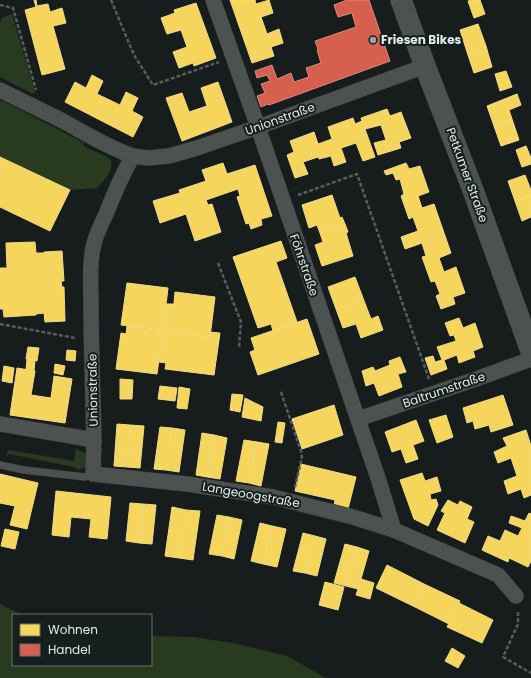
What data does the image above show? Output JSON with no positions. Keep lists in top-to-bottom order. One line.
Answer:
{"streets":{"main road":["Petkumer Straße"],"street":["Unionstraße","Föhrstraße","Baltrumstraße","Langeoogstraße"]},"crossings":[["Unionstraße","Petkumer Straße"],["Unionstraße","Föhrstraße"],["Föhrstraße","Baltrumstraße"],["Föhrstraße","Langeoogstraße"]],"places":["Friesen Bikes"],"legend":["Wohnen","Handel"]}
